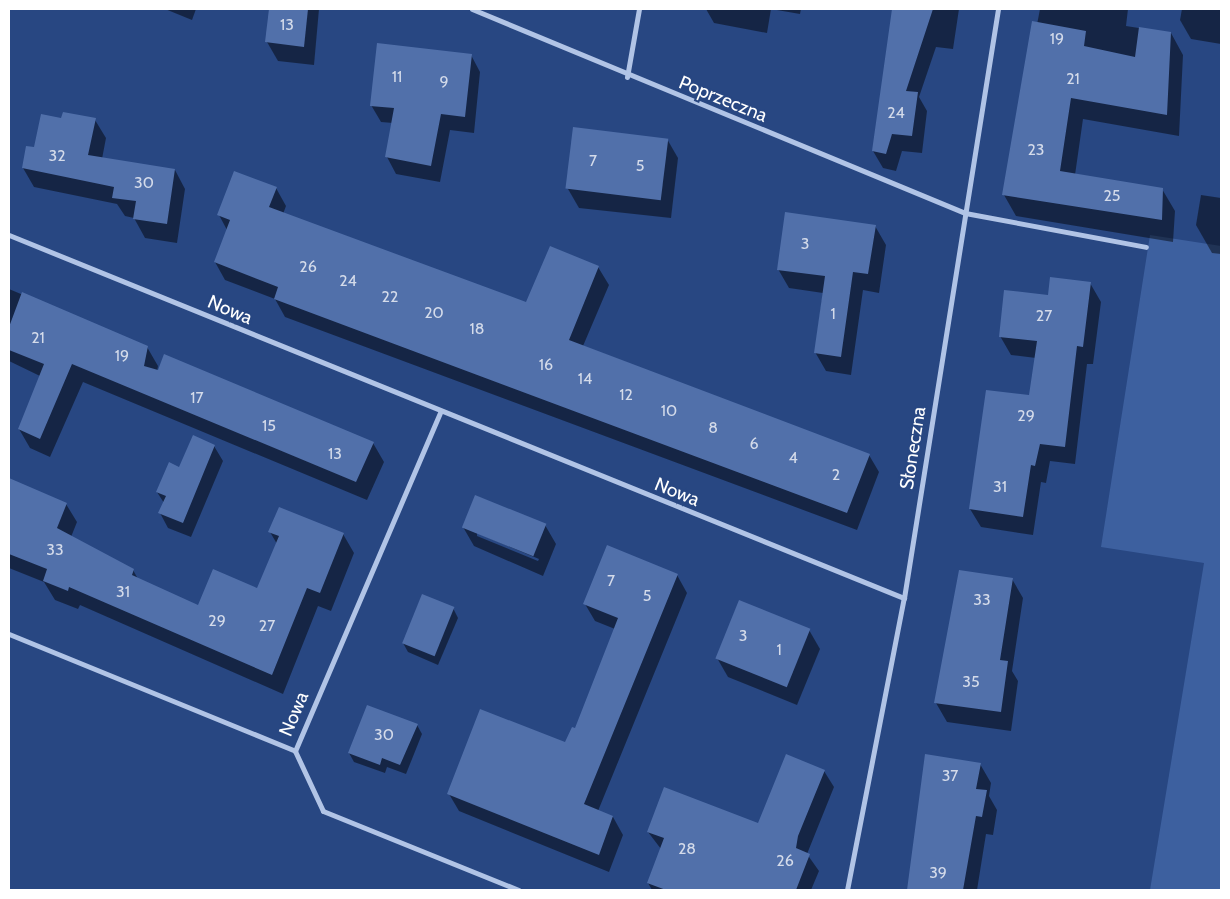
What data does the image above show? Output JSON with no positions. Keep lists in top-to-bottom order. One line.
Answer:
{"streets":{"street":["Poprzeczna","Nowa","Słoneczna"]},"crossings":[["Poprzeczna","Słoneczna"],["Nowa","Słoneczna"]],"house_numbers":["13","19","11","21","9","24","23","32","7","5","30","25","3","26","24","22","20","1","27","18","21","19","16","14","12","17","10","29","15","8","6","13","4","2","31","33","7","31","5","33","29","27","3","1","35","30","37","28","26","39"]}
